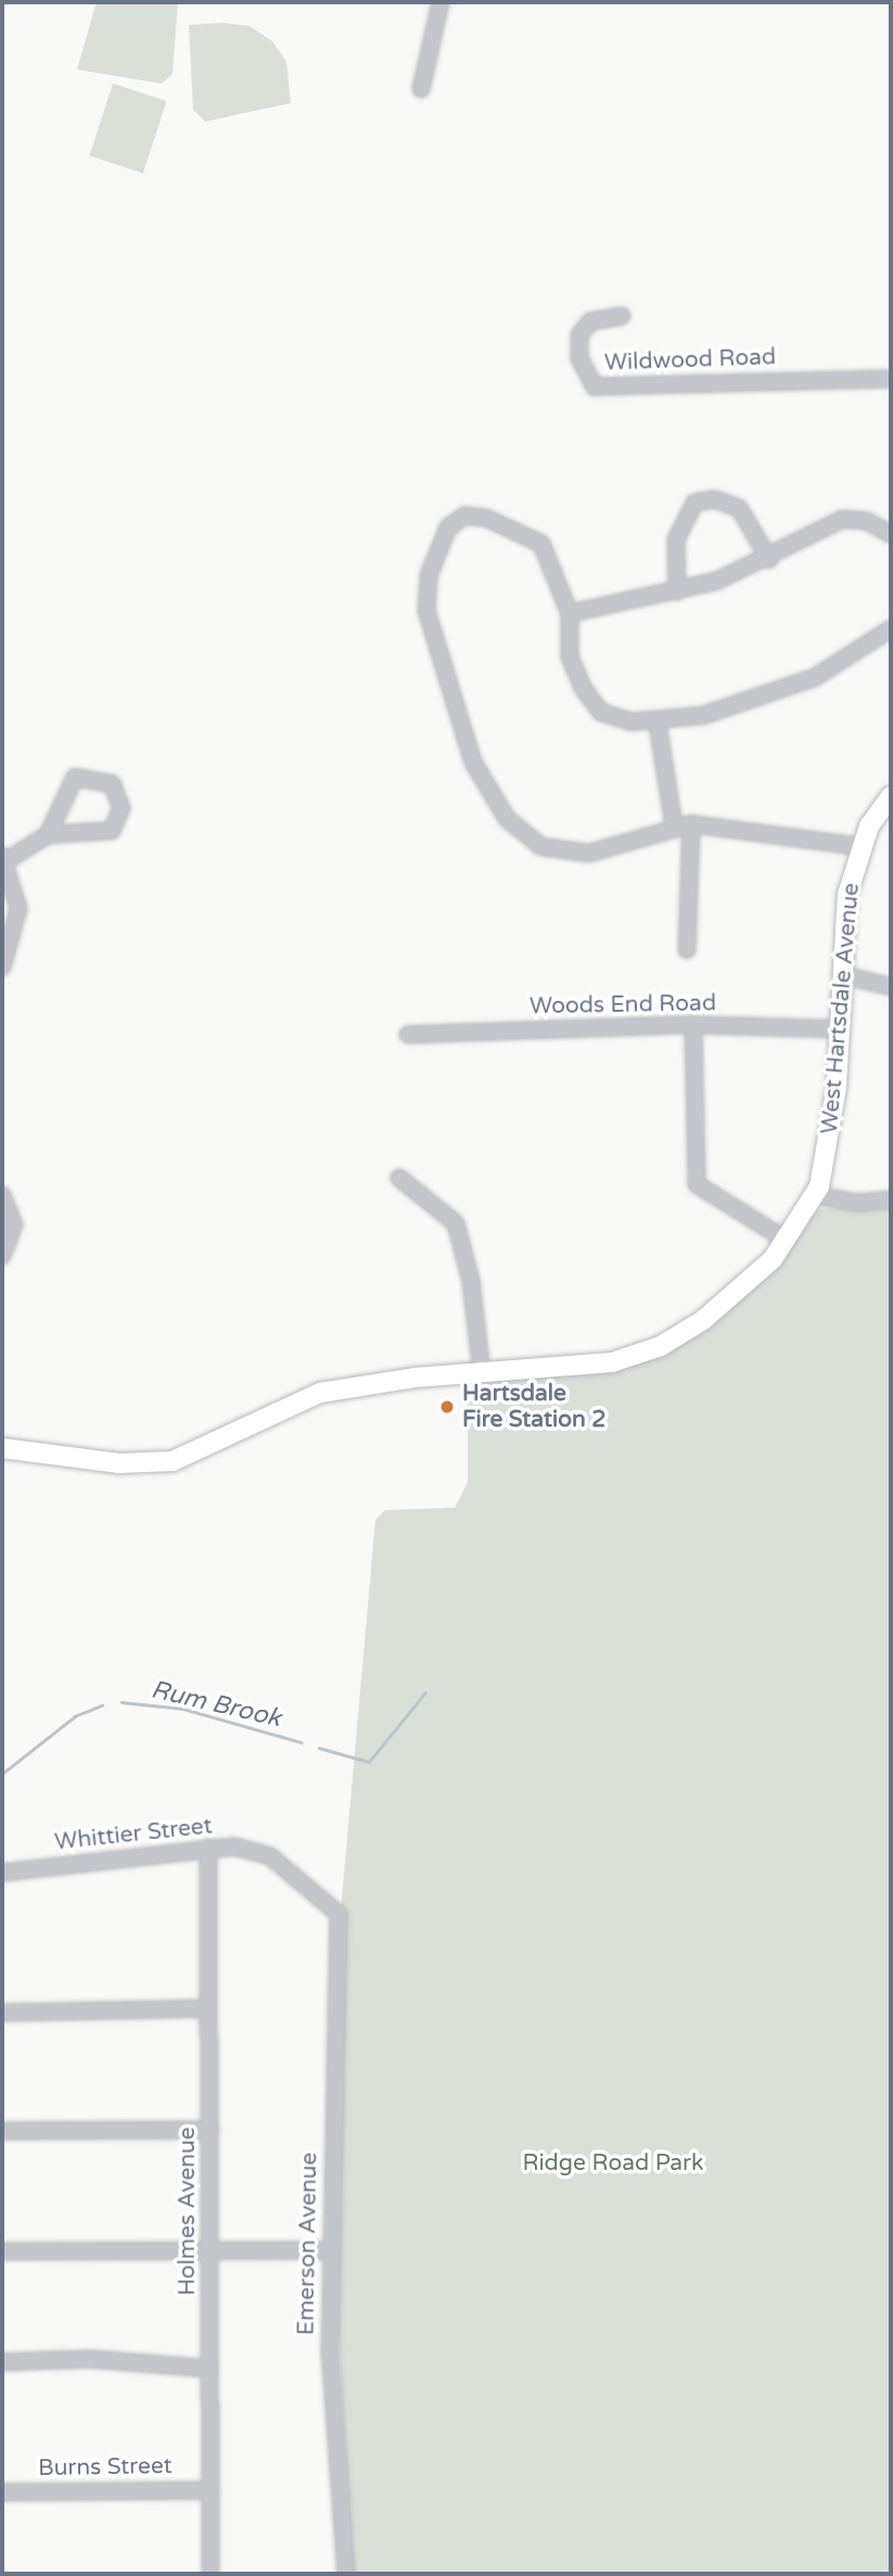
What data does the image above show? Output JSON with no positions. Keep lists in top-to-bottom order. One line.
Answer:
{"streets":{"main road":["West Hartsdale Avenue"],"street":["Wildwood Road","Woods End Road","Whittier Street","Holmes Avenue","Emerson Avenue","Burns Street"]},"crossings":[["Woods End Road","West Hartsdale Avenue"],["Whittier Street","Holmes Avenue"],["Whittier Street","Emerson Avenue"],["Holmes Avenue","Burns Street"]],"water":["Rum Brook"],"parks":["Ridge Road Park"],"places":["Hartsdale Fire Station 2"]}
